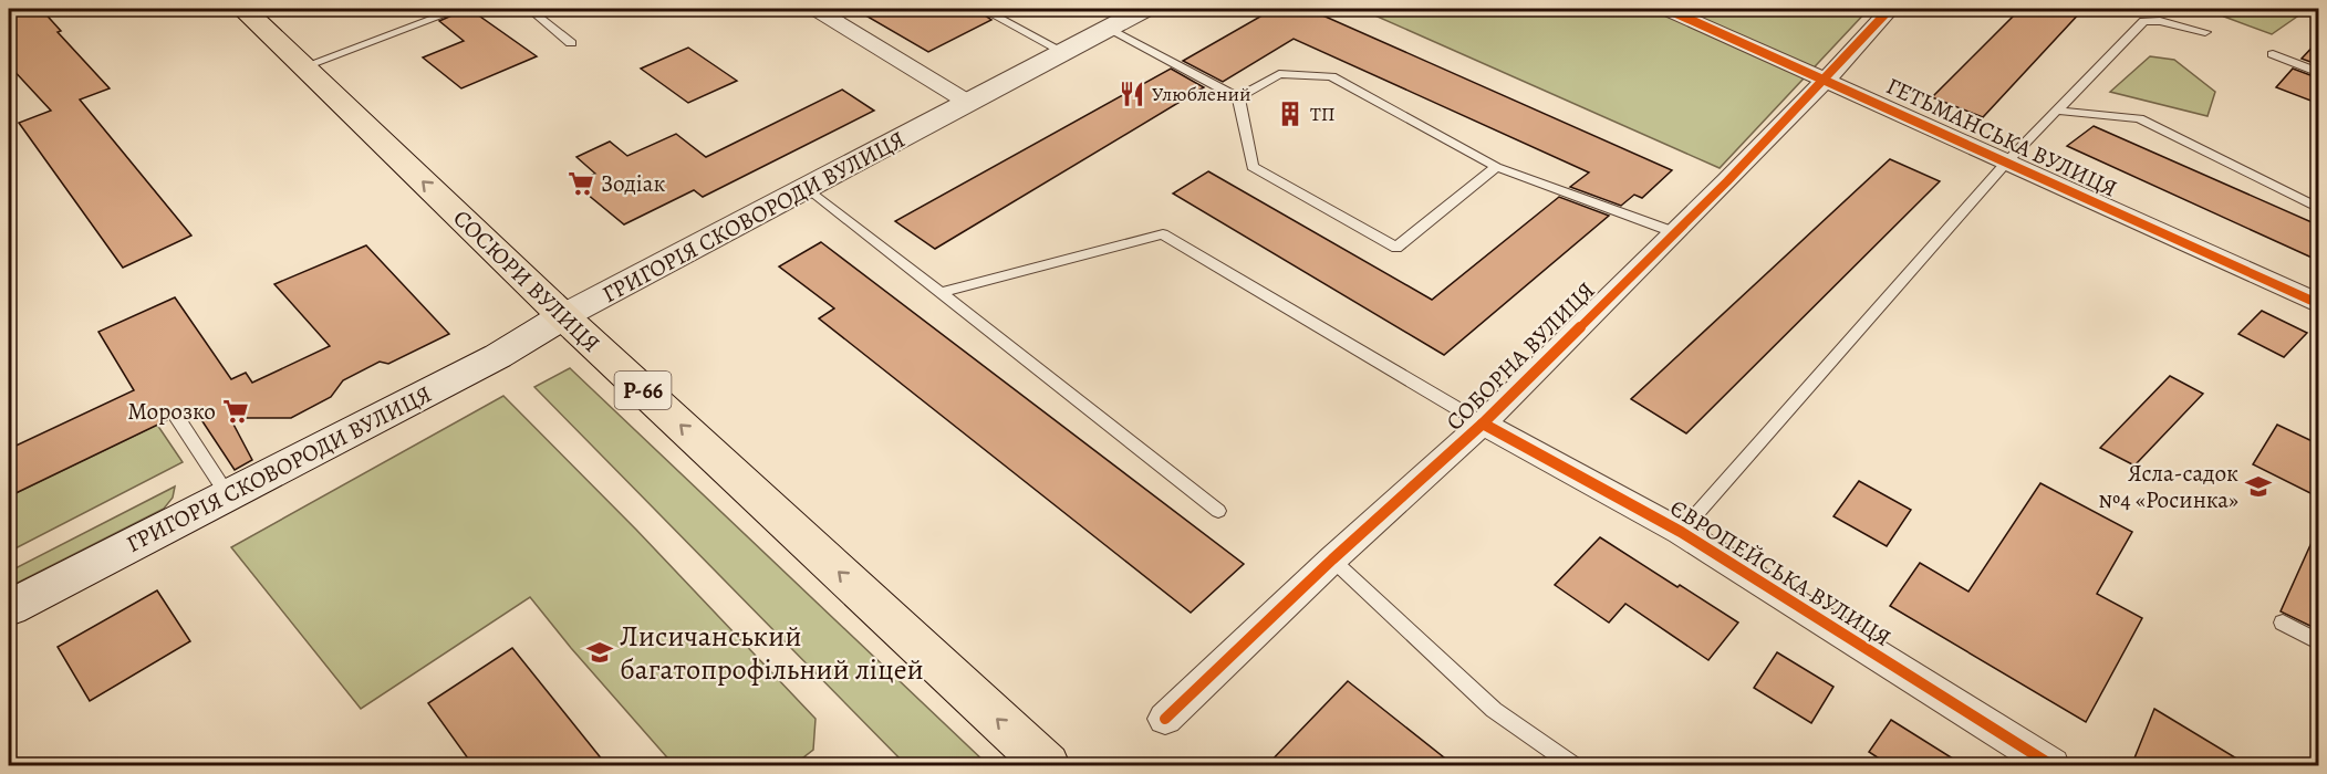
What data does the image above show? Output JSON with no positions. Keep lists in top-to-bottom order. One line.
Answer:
{"streets":{"main road":["ГРИГОРІЯ СКОВОРОДИ ВУЛИЦЯ","СОСЮРИ ВУЛИЦЯ","Р-66"],"street":["ГЕТЬМАНСЬКА ВУЛИЦЯ","СОБОРНА ВУЛИЦЯ","ЄВРОПЕЙСЬКА ВУЛИЦЯ"]},"crossings":[["ГЕТЬМАНСЬКА ВУЛИЦЯ","СОБОРНА ВУЛИЦЯ"],["ГРИГОРІЯ СКОВОРОДИ ВУЛИЦЯ","СОСЮРИ ВУЛИЦЯ"],["СОБОРНА ВУЛИЦЯ","ЄВРОПЕЙСЬКА ВУЛИЦЯ"]],"one_way":["СОСЮРИ ВУЛИЦЯ"],"places":{"restaurant":["Улюблений"],"building":["ТП"],"supermarket":["Зодіак","Морозко"],"school or university":["Ясла-садок №4 «Росинка»","Лисичанський багатопрофільний ліцей"]}}
